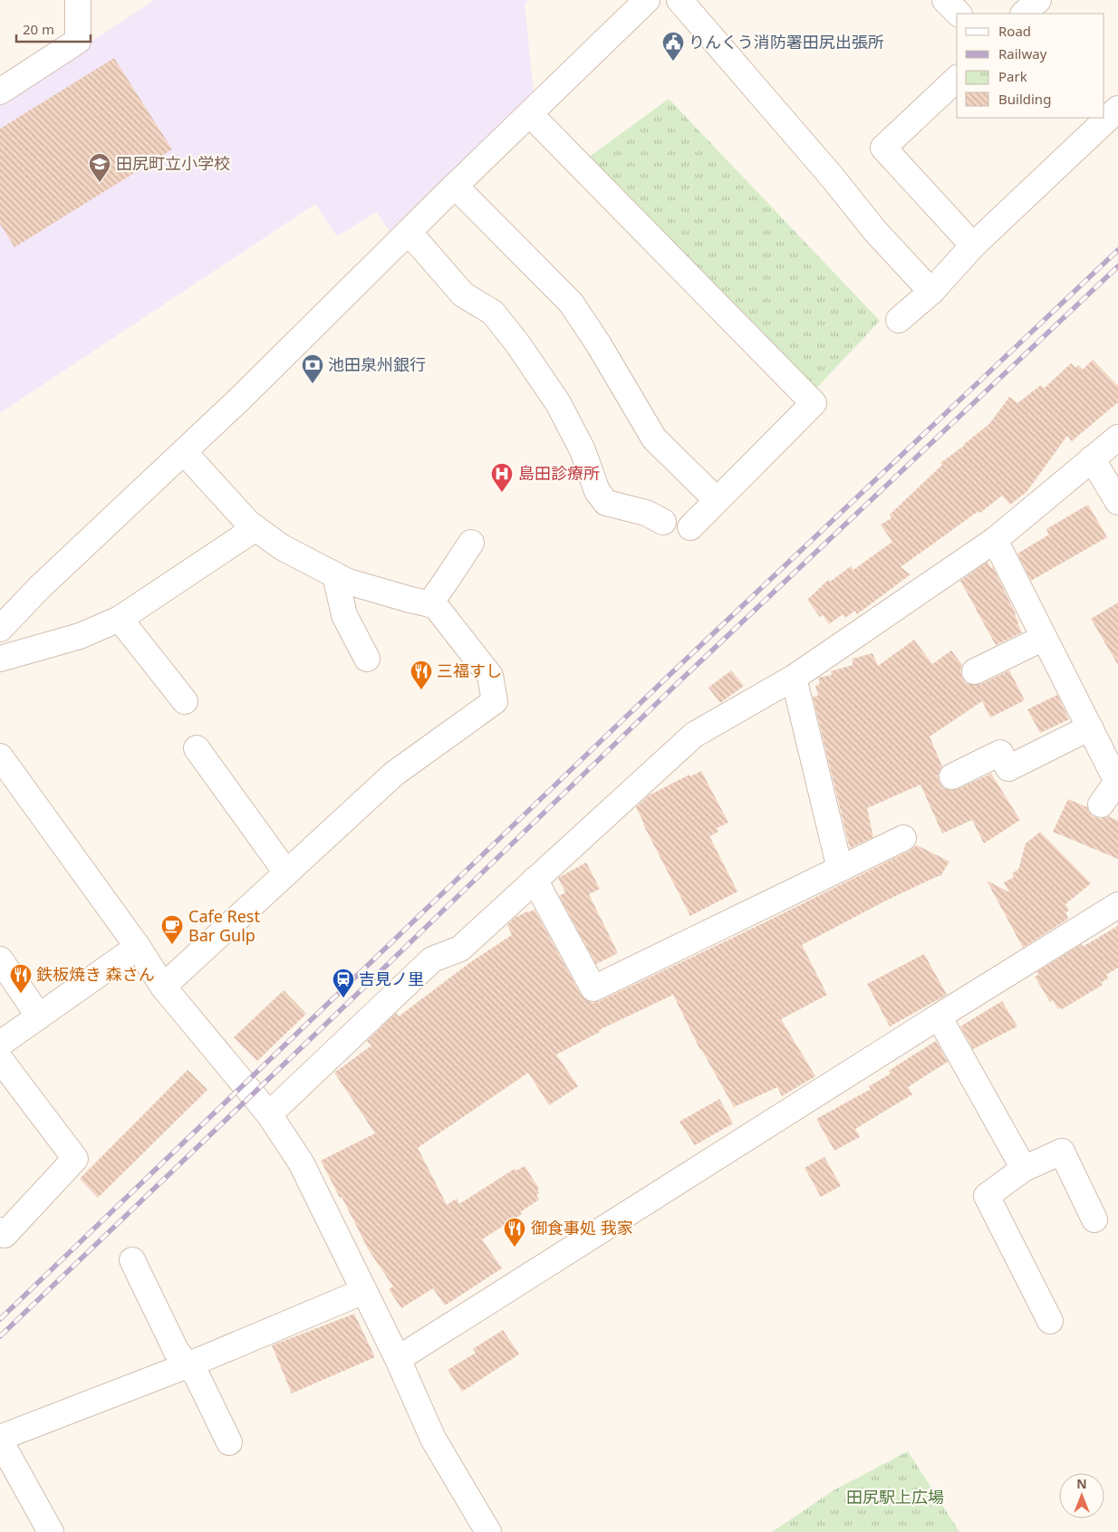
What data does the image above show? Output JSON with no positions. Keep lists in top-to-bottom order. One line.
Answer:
{"parks":["田尻駅上広場"],"places":{"public building":["りんくう消防署田尻出張所"],"school or university":["田尻町立小学校"],"bank":["池田泉州銀行"],"hospital":["島田診療所"],"restaurant":["三福すし","鉄板焼き 森さん","御食事処 我家"],"cafe":["Cafe Rest Bar Gulp"],"station":["吉見ノ里"]},"legend":["Road","Railway","Park","Building"],"scale_bar":"20 m","north":"top"}
